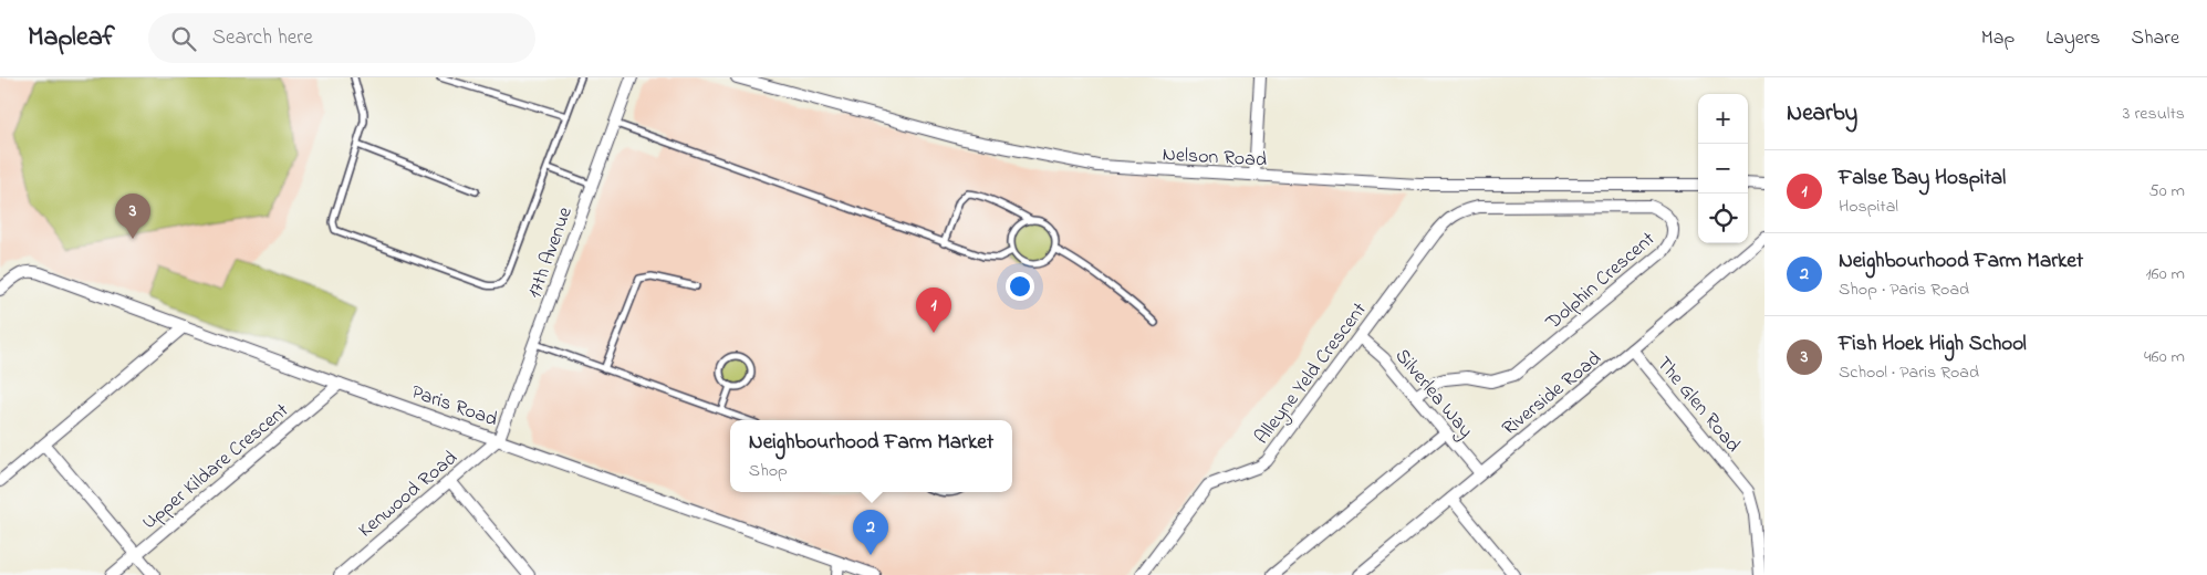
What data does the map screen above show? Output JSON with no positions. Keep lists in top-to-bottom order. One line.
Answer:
{"streets":{"street":["Nelson Road","17th Avenue","Dolphin Crescent","Alleyne Yeld Crescent","Silverlea Way","Riverside Road","The Glen Road","Paris Road","Upper Kildare Crescent","Kenwood Road"]},"crossings":[["17th Avenue","Paris Road"],["17th Avenue","Kenwood Road"],["Dolphin Crescent","Alleyne Yeld Crescent"],["Dolphin Crescent","Silverlea Way"],["Alleyne Yeld Crescent","Silverlea Way"],["Silverlea Way","Riverside Road"],["Riverside Road","The Glen Road"],["Paris Road","Upper Kildare Crescent"],["Paris Road","Kenwood Road"]],"page":{"header":"Mapleaf","search":"Search here","nav":["Map","Layers","Share"],"heading":["Nearby","3 results"],"map_buttons":["+","−"],"list":[{"mark":"1","name":"False Bay Hospital","note":"Hospital","value":"50 m"},{"mark":"2","name":"Neighbourhood Farm Market","note":"Shop · Paris Road","value":"160 m"},{"mark":"3","name":"Fish Hoek High School","note":"School · Paris Road","value":"460 m"}],"pins":["3","1","2"],"popup":["Neighbourhood Farm Market","Shop"]}}
